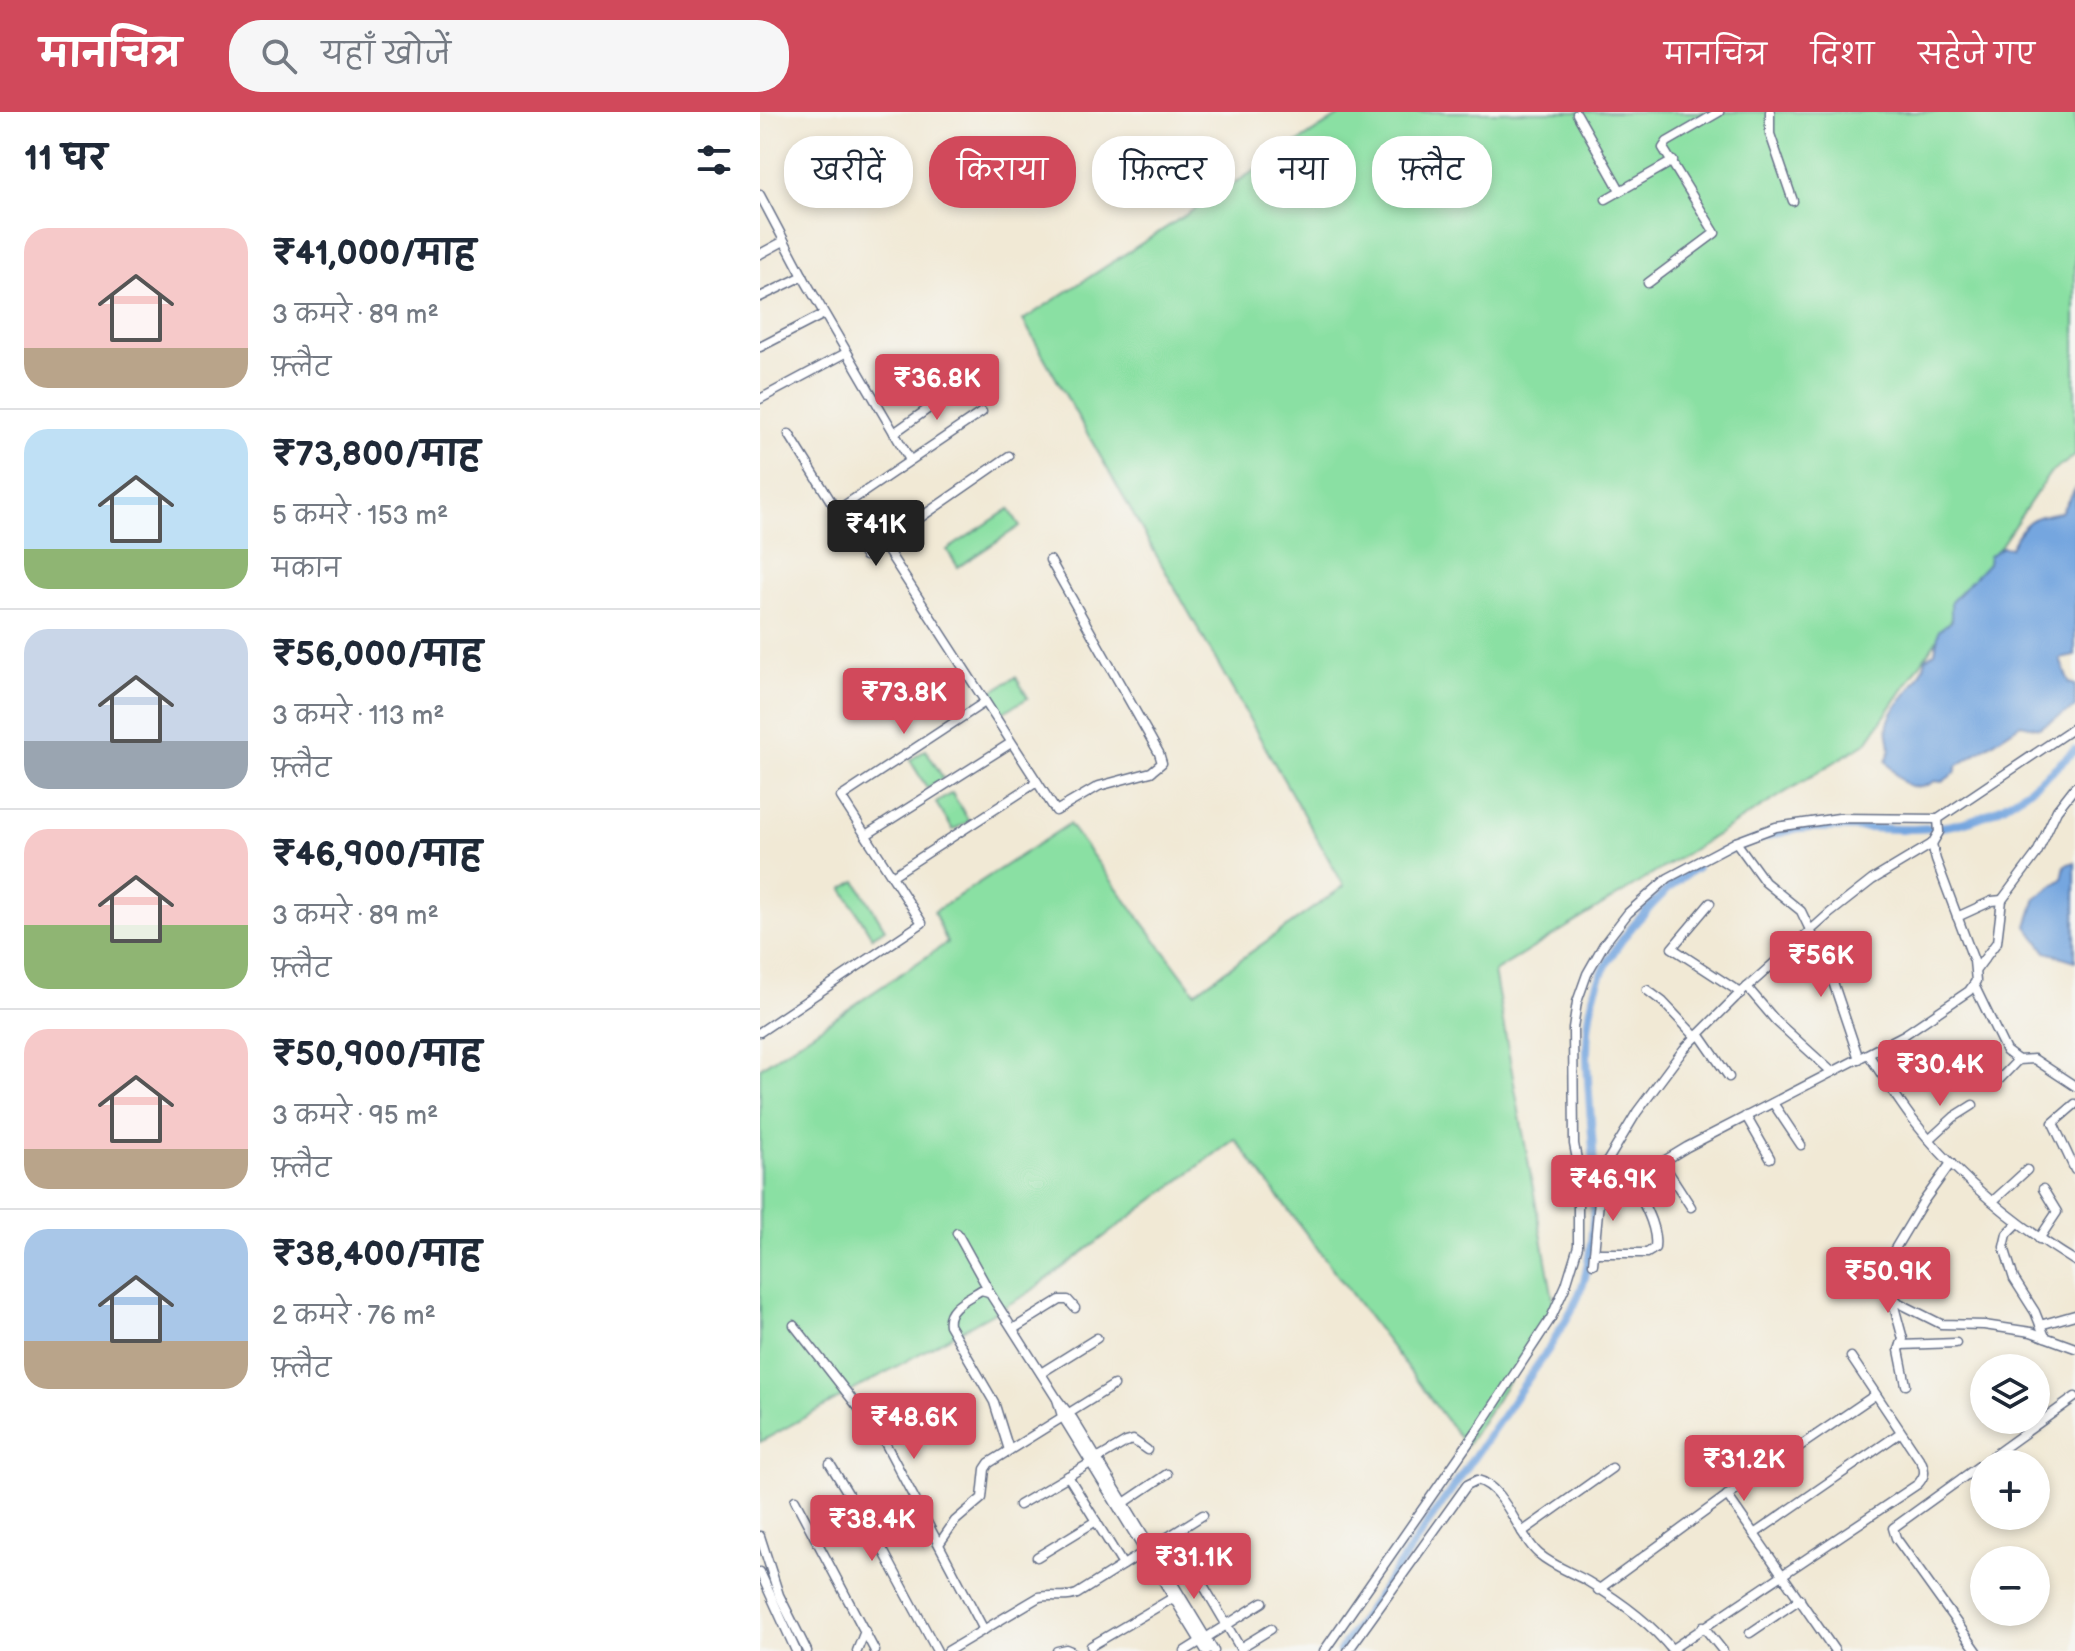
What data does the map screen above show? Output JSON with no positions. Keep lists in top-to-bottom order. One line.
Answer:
{"page":{"header":"मानचित्र","search":"यहाँ खोजें","nav":["मानचित्र","दिशा","सहेजे गए"],"heading":"11 घर","chip":["खरीदें","किराया","फ़िल्टर","नया","फ़्लैट"],"list":[{"name":"₹41,000/माह","note":"3 कमरे · 89 m² · फ़्लैट"},{"name":"₹73,800/माह","note":"5 कमरे · 153 m² · मकान"},{"name":"₹56,000/माह","note":"3 कमरे · 113 m² · फ़्लैट"},{"name":"₹46,900/माह","note":"3 कमरे · 89 m² · फ़्लैट"},{"name":"₹50,900/माह","note":"3 कमरे · 95 m² · फ़्लैट"},{"name":"₹38,400/माह","note":"2 कमरे · 76 m² · फ़्लैट"}],"price":["₹36.8K","₹41K","₹73.8K","₹56K","₹30.4K","₹46.9K","₹50.9K","₹48.6K","₹31.2K","₹38.4K","₹31.1K"],"map_buttons":["+","−"]}}
